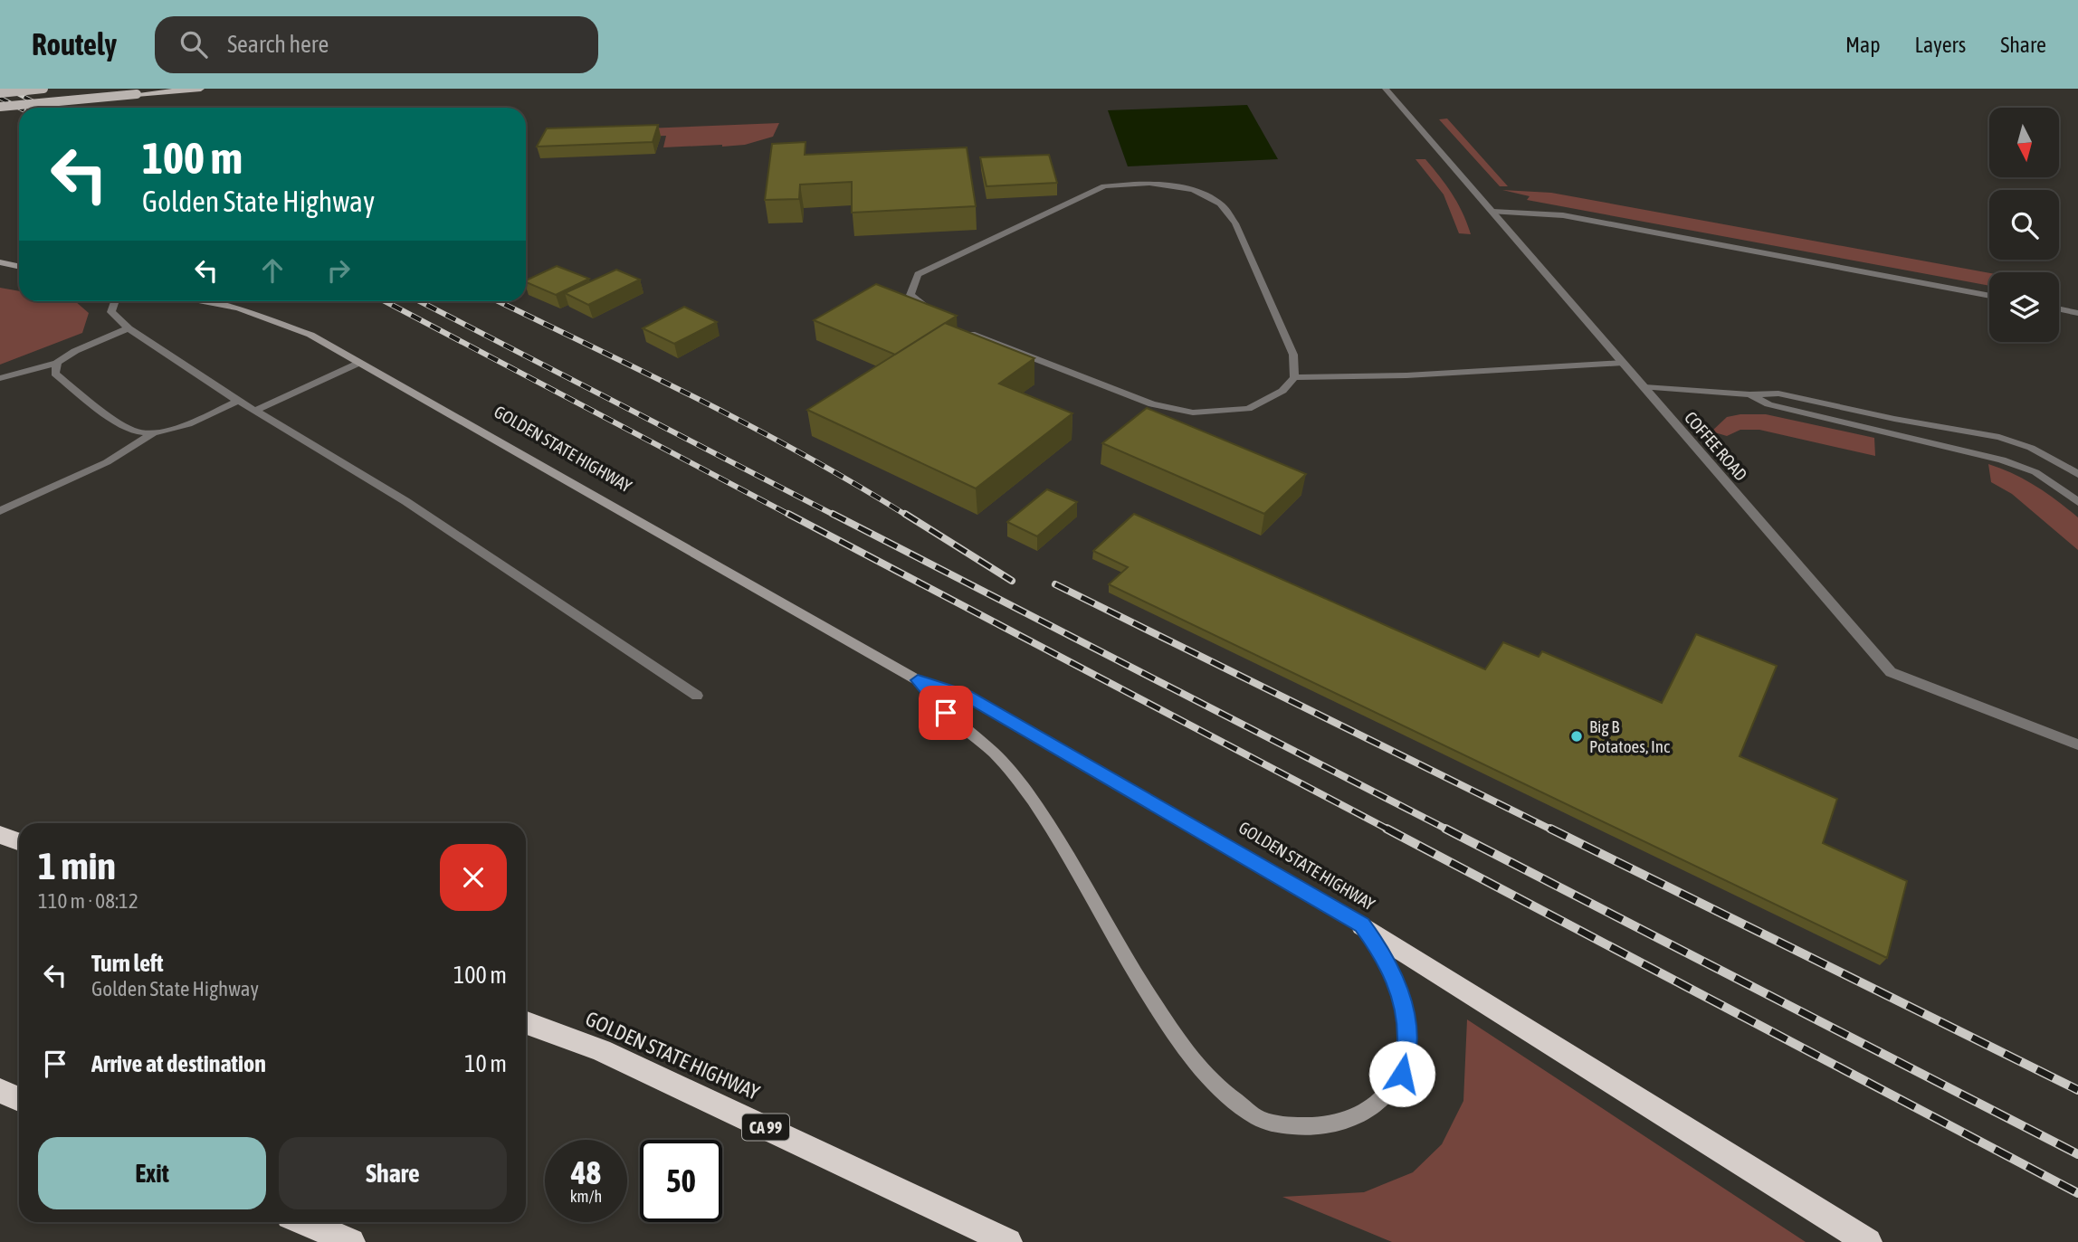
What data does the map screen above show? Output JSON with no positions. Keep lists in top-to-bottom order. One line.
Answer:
{"streets":{"highway":["GOLDEN STATE HIGHWAY","CA 99"],"street":["COFFEE ROAD"]},"places":["Big B Potatoes, Inc"],"north":"bottom","page":{"header":"Routely","search":"Search here","nav":["Map","Layers","Share"],"turn":["100 m","Golden State Highway"],"heading":["1 min","110 m · 08:12"],"list":[{"name":"Turn left","note":"Golden State Highway","value":"100 m"},{"name":"Arrive at destination","value":"10 m"}],"buttons":["Exit","Share"],"speed":"48 km/h","limit":"50"}}
